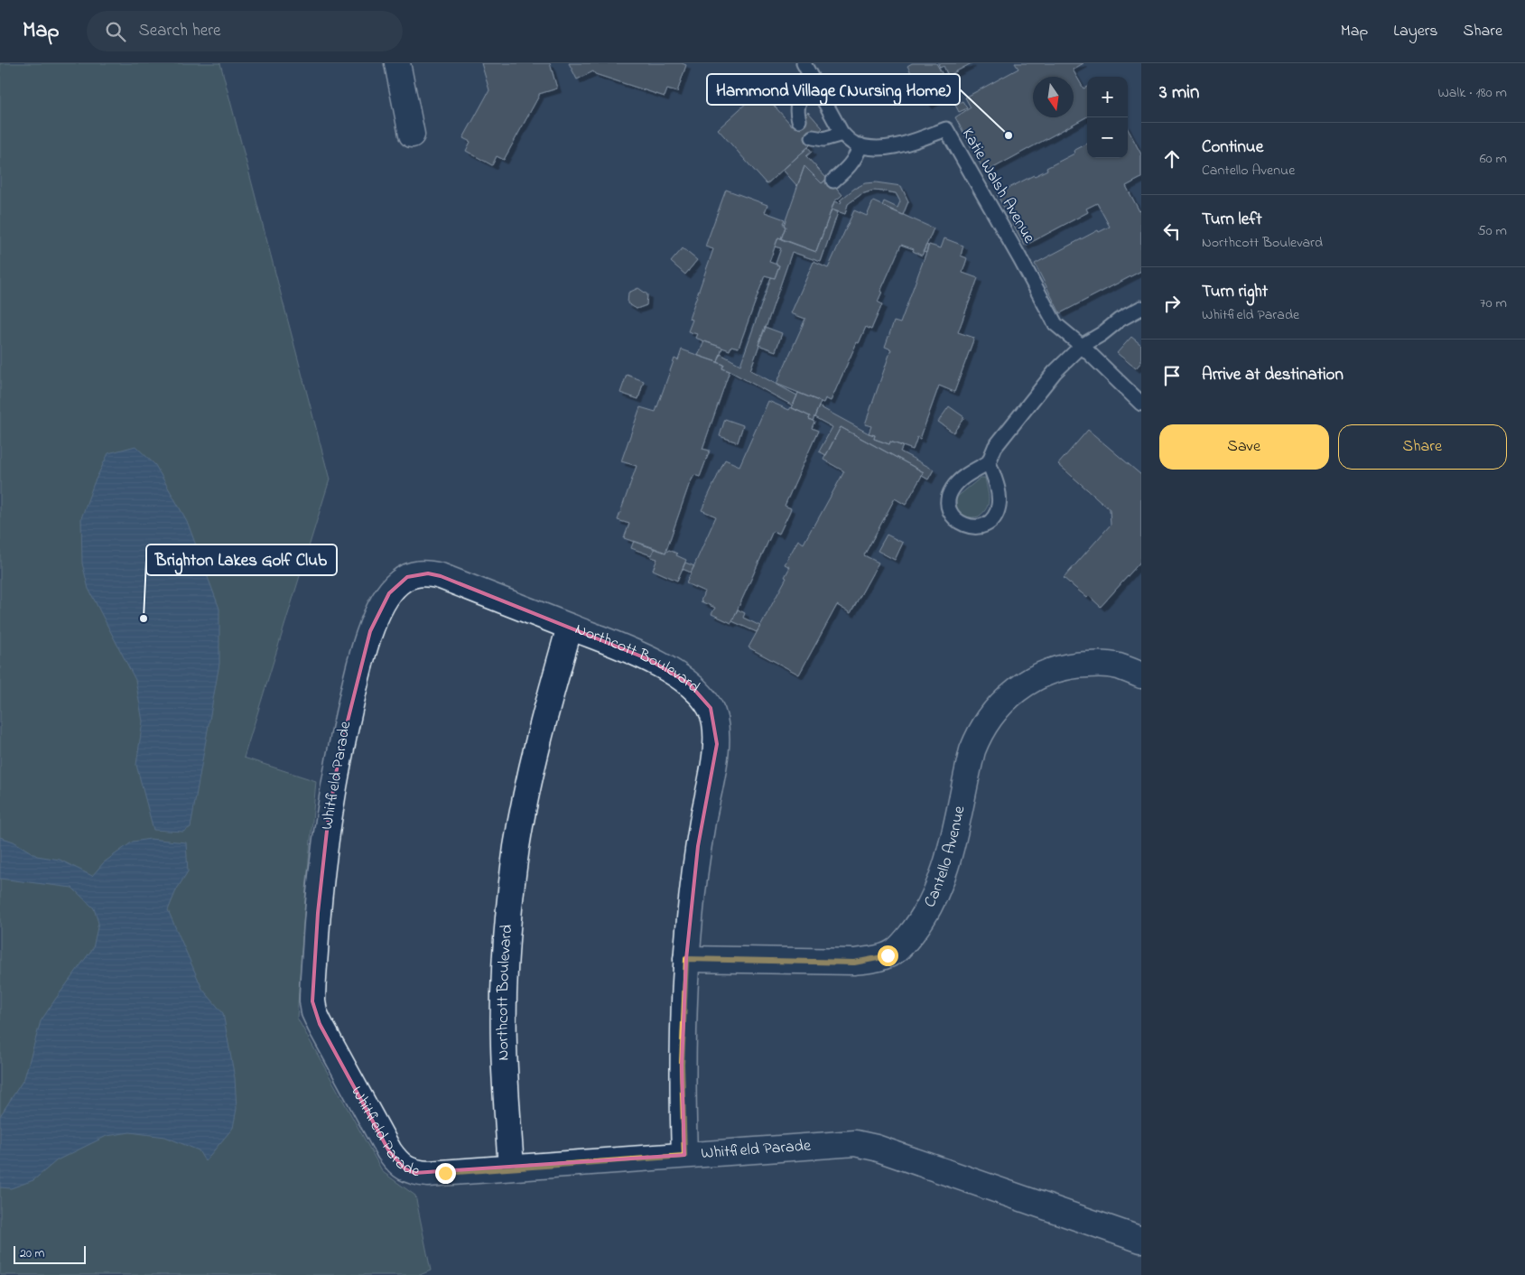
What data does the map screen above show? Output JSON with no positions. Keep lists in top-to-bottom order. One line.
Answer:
{"streets":{"street":["Northcott Boulevard","Whitfield Parade","Cantello Avenue"],"lane":["Katie Walsh Avenue"]},"crossings":[["Northcott Boulevard","Whitfield Parade"],["Northcott Boulevard","Cantello Avenue"]],"places":["Hammond Village (Nursing Home)","Brighton Lakes Golf Club"],"scale_bar":"20 m","north":"bottom","page":{"header":"Map","search":"Search here","nav":["Map","Layers","Share"],"heading":["3 min","Walk · 180 m"],"map_buttons":["+","−"],"list":[["Continue","Cantello Avenue","60 m"],["Turn left","Northcott Boulevard","50 m"],["Turn right","Whitfield Parade","70 m"],"Arrive at destination"],"buttons":["Save","Share"],"scale":"20 m"}}
